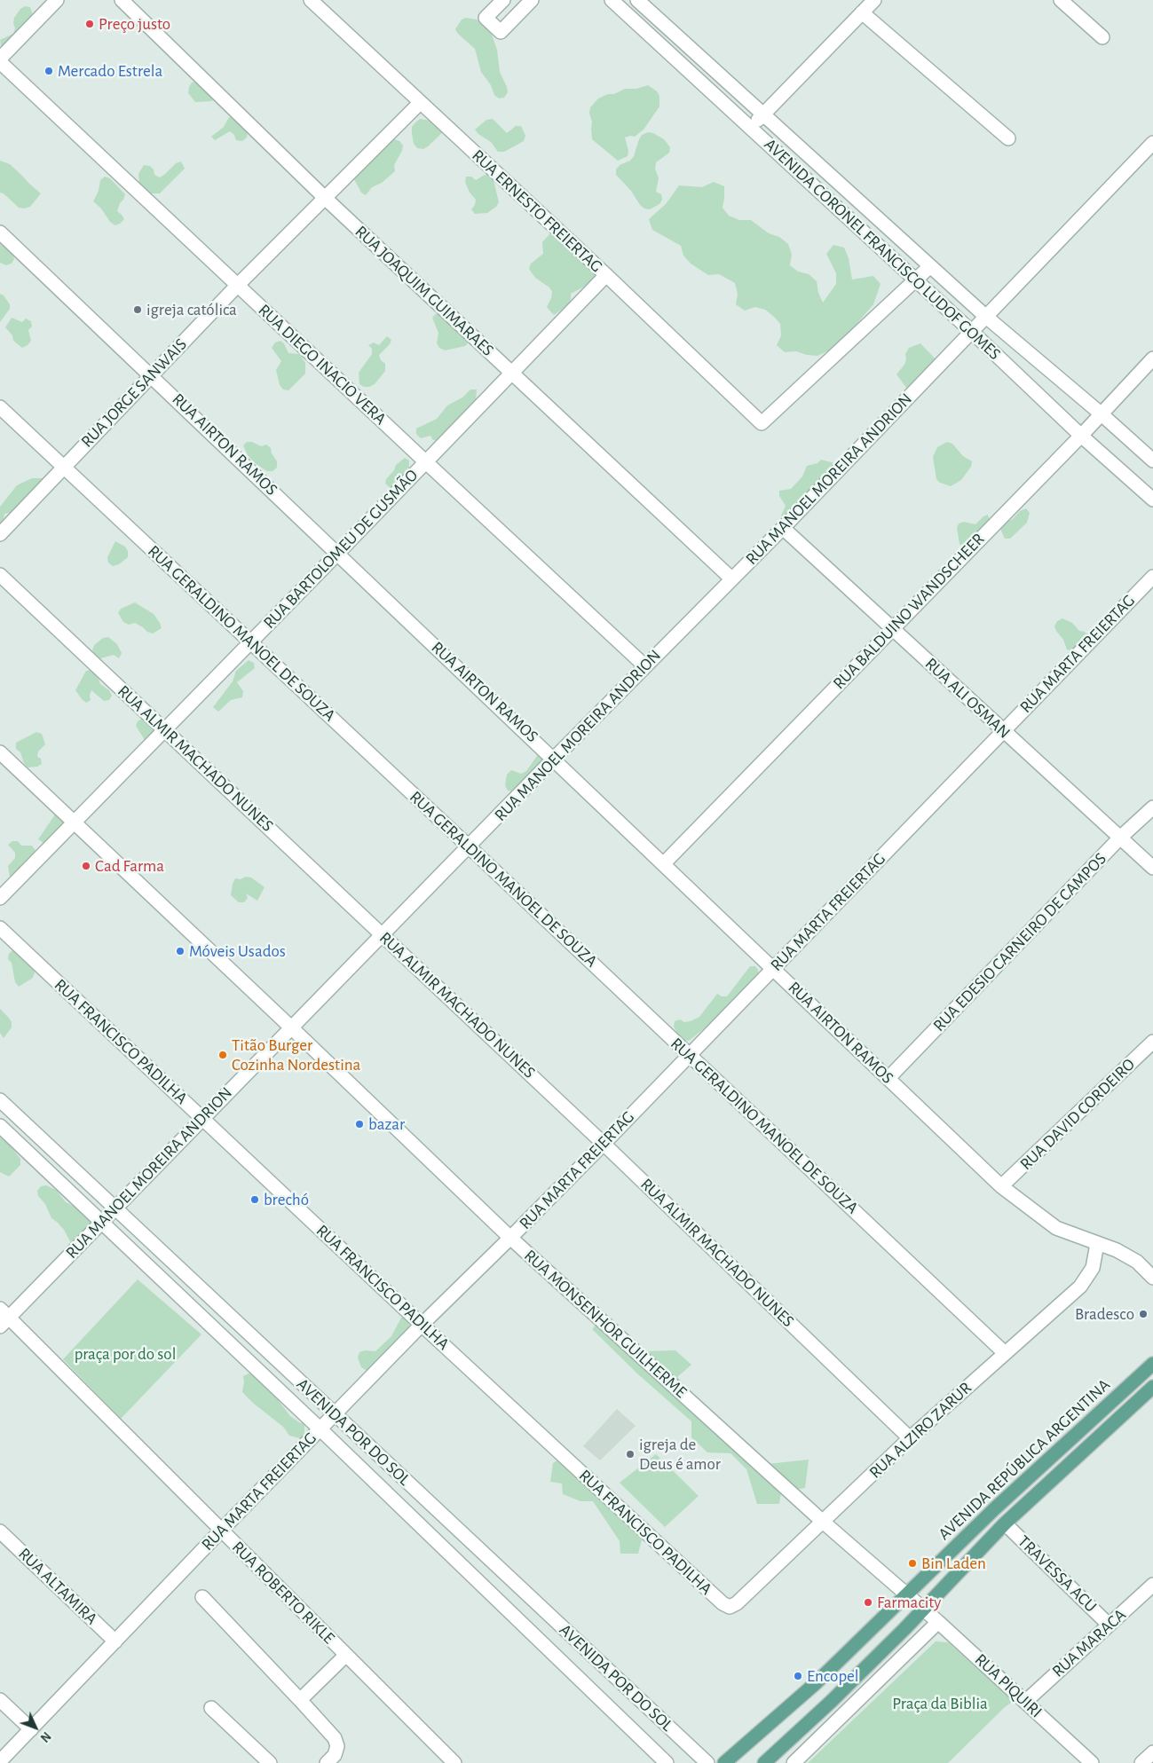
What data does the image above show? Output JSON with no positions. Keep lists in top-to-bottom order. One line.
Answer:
{"streets":{"main road":["AVENIDA REPÚBLICA ARGENTINA"],"street":["RUA ERNESTO FREIERTAG","AVENIDA CORONEL FRANCISCO LUDOF GOMES","RUA JOAQUIM GUIMARAES","RUA DIEGO INACIO VERA","RUA JORGE SANWAIS","RUA AIRTON RAMOS","RUA MANOEL MOREIRA ANDRION","RUA BARTOLOMEU DE GUSMÃO","RUA BALDUINO WANDSCHEER","RUA GERALDINO MANOEL DE SOUZA","RUA MARTA FREIERTAG","RUA ALI OSMAN","RUA ALMIR MACHADO NUNES","RUA EDESIO CARNEIRO DE CAMPOS","RUA FRANCISCO PADILHA","RUA DAVID CORDEIRO","RUA MONSENHOR GUILHERME","RUA ALZIRO ZARUR","AVENIDA POR DO SOL","TRAVESSA ACU","RUA ALTAMIRA","RUA ROBERTO RIKLE","RUA MARACA","RUA PIQUIRI"]},"crossings":[["RUA ERNESTO FREIERTAG","AVENIDA CORONEL FRANCISCO LUDOF GOMES"],["RUA ERNESTO FREIERTAG","RUA JORGE SANWAIS"],["RUA ERNESTO FREIERTAG","RUA BARTOLOMEU DE GUSMÃO"],["AVENIDA CORONEL FRANCISCO LUDOF GOMES","RUA MANOEL MOREIRA ANDRION"],["AVENIDA CORONEL FRANCISCO LUDOF GOMES","RUA BALDUINO WANDSCHEER"],["RUA JOAQUIM GUIMARAES","RUA JORGE SANWAIS"],["RUA JOAQUIM GUIMARAES","RUA MANOEL MOREIRA ANDRION"],["RUA JOAQUIM GUIMARAES","RUA BARTOLOMEU DE GUSMÃO"],["RUA DIEGO INACIO VERA","RUA JORGE SANWAIS"],["RUA DIEGO INACIO VERA","RUA MANOEL MOREIRA ANDRION"],["RUA DIEGO INACIO VERA","RUA BARTOLOMEU DE GUSMÃO"],["RUA JORGE SANWAIS","RUA AIRTON RAMOS"],["RUA JORGE SANWAIS","RUA GERALDINO MANOEL DE SOUZA"],["RUA AIRTON RAMOS","RUA MANOEL MOREIRA ANDRION"],["RUA AIRTON RAMOS","RUA BARTOLOMEU DE GUSMÃO"],["RUA AIRTON RAMOS","RUA BALDUINO WANDSCHEER"],["RUA AIRTON RAMOS","RUA MARTA FREIERTAG"],["RUA AIRTON RAMOS","RUA EDESIO CARNEIRO DE CAMPOS"],["RUA AIRTON RAMOS","RUA DAVID CORDEIRO"],["RUA AIRTON RAMOS","RUA ALZIRO ZARUR"],["RUA MANOEL MOREIRA ANDRION","RUA GERALDINO MANOEL DE SOUZA"],["RUA MANOEL MOREIRA ANDRION","RUA ALI OSMAN"],["RUA MANOEL MOREIRA ANDRION","RUA ALMIR MACHADO NUNES"],["RUA MANOEL MOREIRA ANDRION","RUA FRANCISCO PADILHA"],["RUA MANOEL MOREIRA ANDRION","RUA MONSENHOR GUILHERME"],["RUA MANOEL MOREIRA ANDRION","AVENIDA POR DO SOL"],["RUA MANOEL MOREIRA ANDRION","RUA ROBERTO RIKLE"],["RUA BARTOLOMEU DE GUSMÃO","RUA GERALDINO MANOEL DE SOUZA"],["RUA BARTOLOMEU DE GUSMÃO","RUA ALMIR MACHADO NUNES"],["RUA BARTOLOMEU DE GUSMÃO","RUA MONSENHOR GUILHERME"],["RUA BALDUINO WANDSCHEER","RUA ALI OSMAN"],["RUA GERALDINO MANOEL DE SOUZA","RUA MARTA FREIERTAG"],["RUA GERALDINO MANOEL DE SOUZA","RUA ALZIRO ZARUR"],["RUA MARTA FREIERTAG","RUA ALI OSMAN"],["RUA MARTA FREIERTAG","RUA ALMIR MACHADO NUNES"],["RUA MARTA FREIERTAG","RUA FRANCISCO PADILHA"],["RUA MARTA FREIERTAG","RUA MONSENHOR GUILHERME"],["RUA MARTA FREIERTAG","AVENIDA POR DO SOL"],["RUA MARTA FREIERTAG","RUA ALTAMIRA"],["RUA MARTA FREIERTAG","RUA ROBERTO RIKLE"],["RUA ALI OSMAN","RUA EDESIO CARNEIRO DE CAMPOS"],["RUA ALMIR MACHADO NUNES","RUA ALZIRO ZARUR"],["RUA FRANCISCO PADILHA","RUA ALZIRO ZARUR"],["RUA MONSENHOR GUILHERME","RUA ALZIRO ZARUR"],["RUA MONSENHOR GUILHERME","AVENIDA REPÚBLICA ARGENTINA"],["RUA MONSENHOR GUILHERME","RUA PIQUIRI"],["AVENIDA REPÚBLICA ARGENTINA","TRAVESSA ACU"],["AVENIDA REPÚBLICA ARGENTINA","RUA PIQUIRI"],["TRAVESSA ACU","RUA MARACA"],["RUA MARACA","RUA PIQUIRI"]],"parks":["praça por do sol","Praça da Biblia"],"places":["Preço justo","Mercado Estrela","igreja católica","Cad Farma","Móveis Usados","Titão Burger Cozinha Nordestina","bazar","brechó","Bradesco","igreja de Deus é amor","Bin Laden","Farmacity","Encopel"],"north":"bottom right"}
